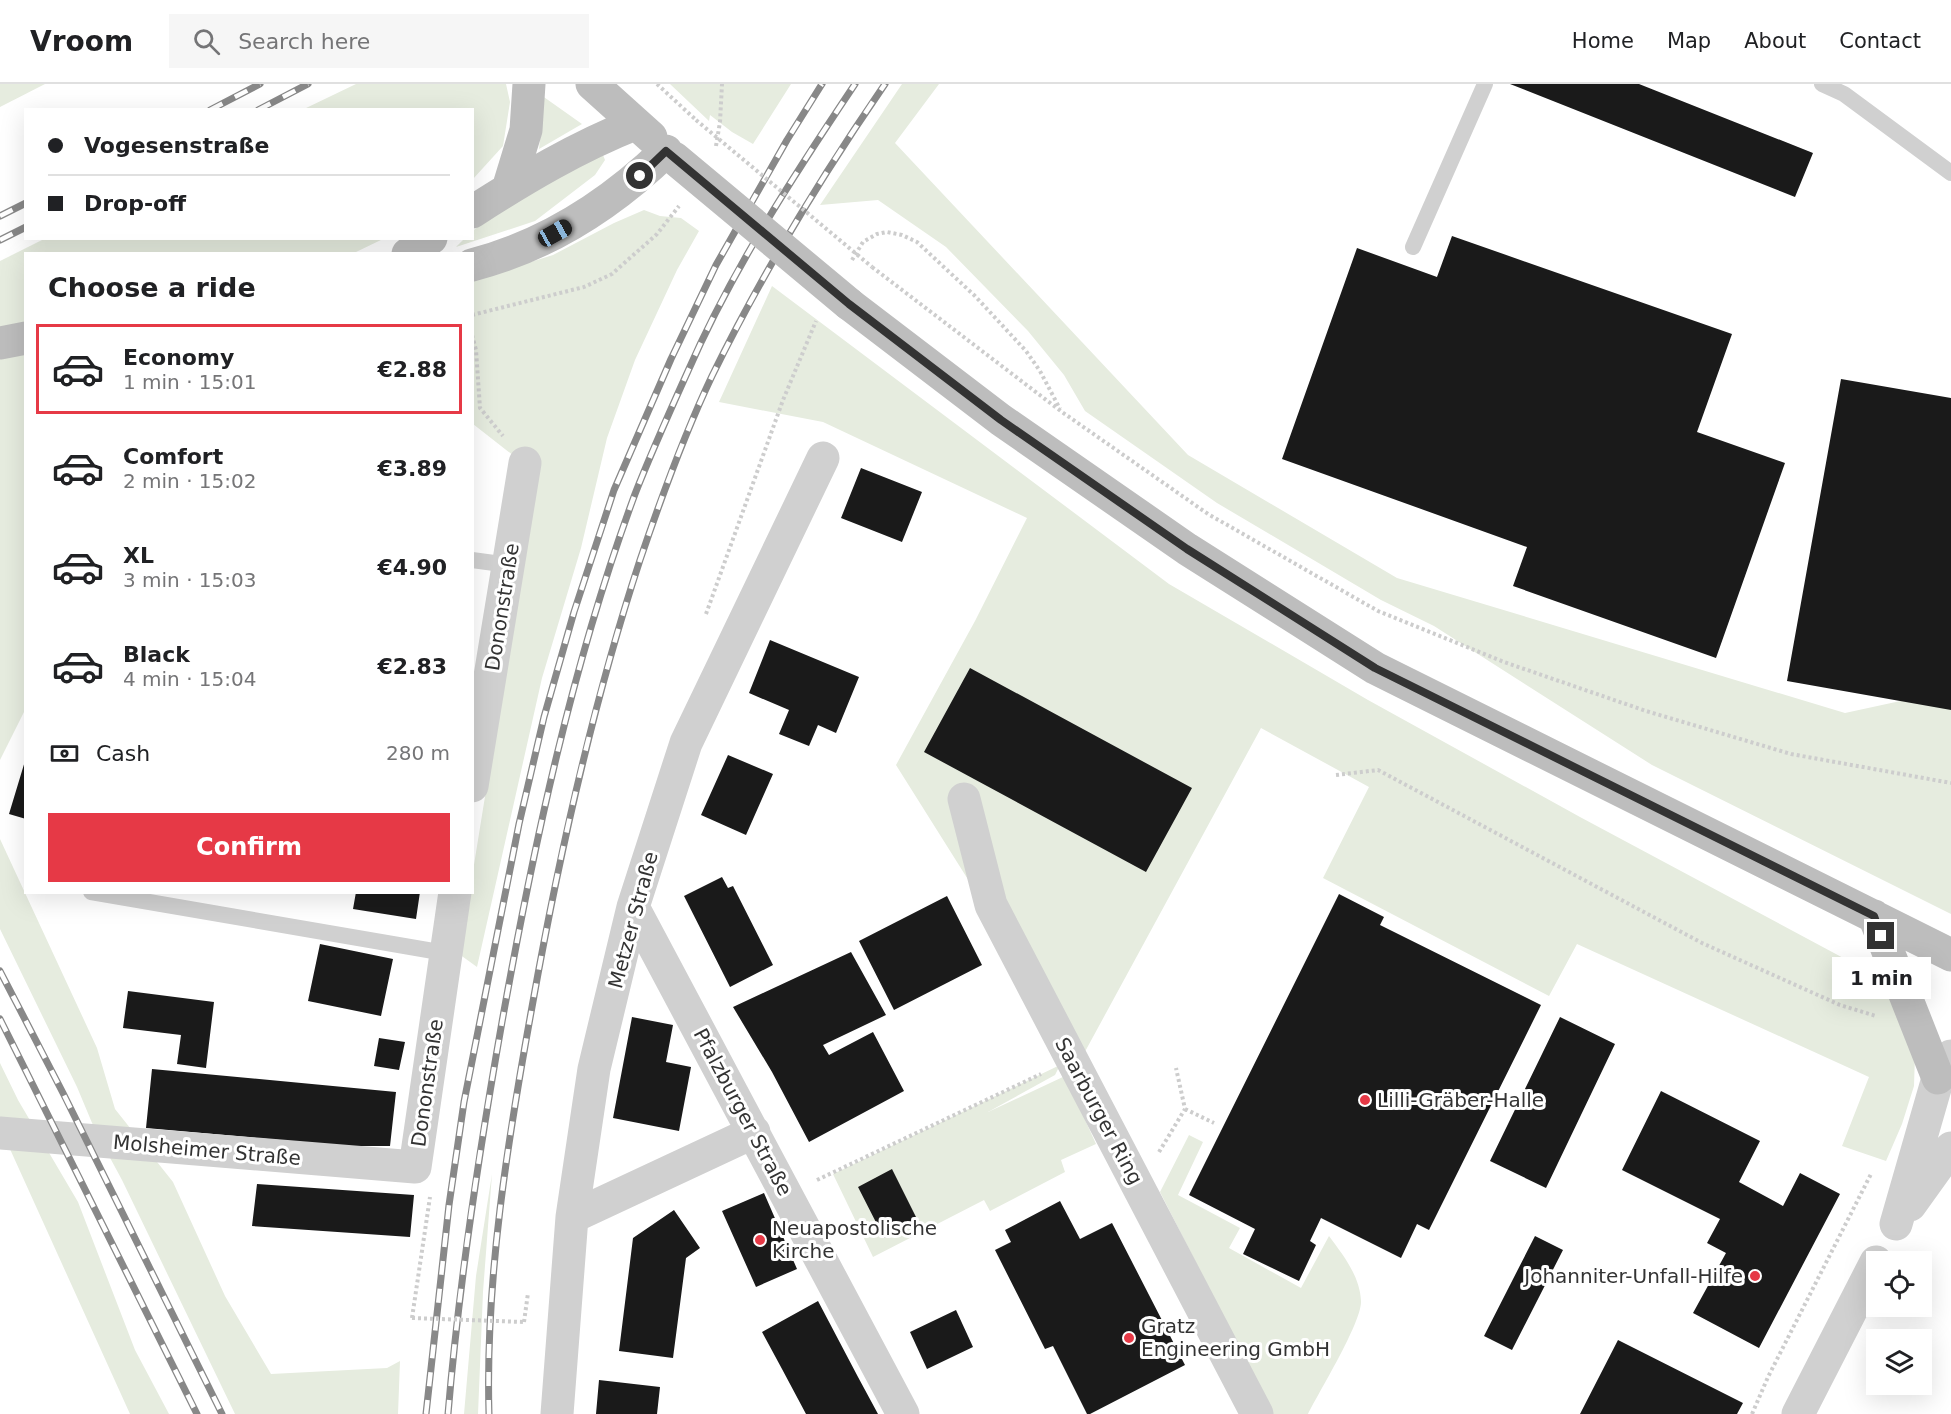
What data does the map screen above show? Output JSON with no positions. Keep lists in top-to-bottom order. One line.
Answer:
{"streets":{"street":["Dononstraße","Metzer Straße","Saarburger Ring","Pfalzburger Straße","Molsheimer Straße"]},"crossings":[["Dononstraße","Molsheimer Straße"],["Metzer Straße","Pfalzburger Straße"]],"places":["Lilli-Gräber-Halle","Neuapostolische Kirche","Johanniter-Unfall-Hilfe","Gratz Engineering GmbH"],"page":{"header":"Vroom","search":"Search here","nav":["Home","Map","About","Contact"],"banner":["Vogesenstraße","Drop-off"],"heading":"Choose a ride","list":[{"name":"Economy","note":"1 min · 15:01","value":"€2.88"},{"name":"Comfort","note":"2 min · 15:02","value":"€3.89"},{"name":"XL","note":"3 min · 15:03","value":"€4.90"},{"name":"Black","note":"4 min · 15:04","value":"€2.83"}],"pay":["Cash","280 m"],"buttons":"Confirm","bubble":"1 min"}}
